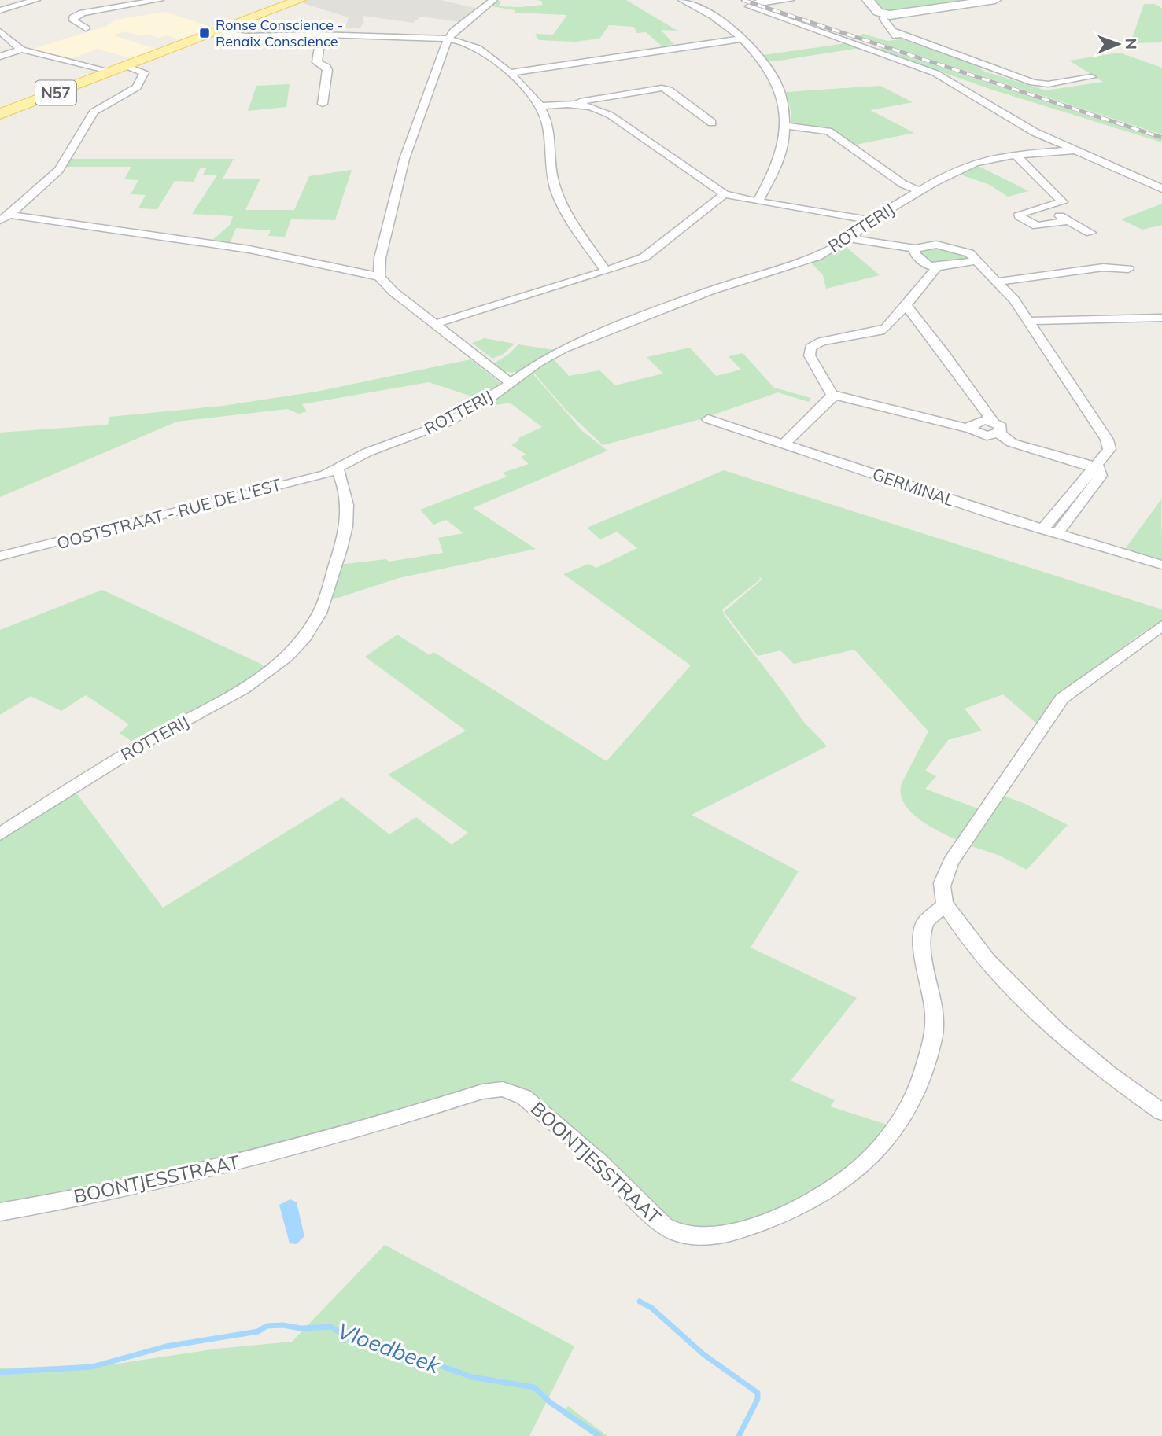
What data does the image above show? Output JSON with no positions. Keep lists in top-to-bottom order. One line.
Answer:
{"streets":{"main road":["N57"],"street":["ROTTERIJ","GERMINAL","OOSTSTRAAT - RUE DE L'EST","BOONTJESSTRAAT"]},"crossings":[["ROTTERIJ","OOSTSTRAAT - RUE DE L'EST"]],"water":["Vloedbeek"],"places":{"transit":["Ronse Conscience - Renaix Conscience"]},"north":"right"}
